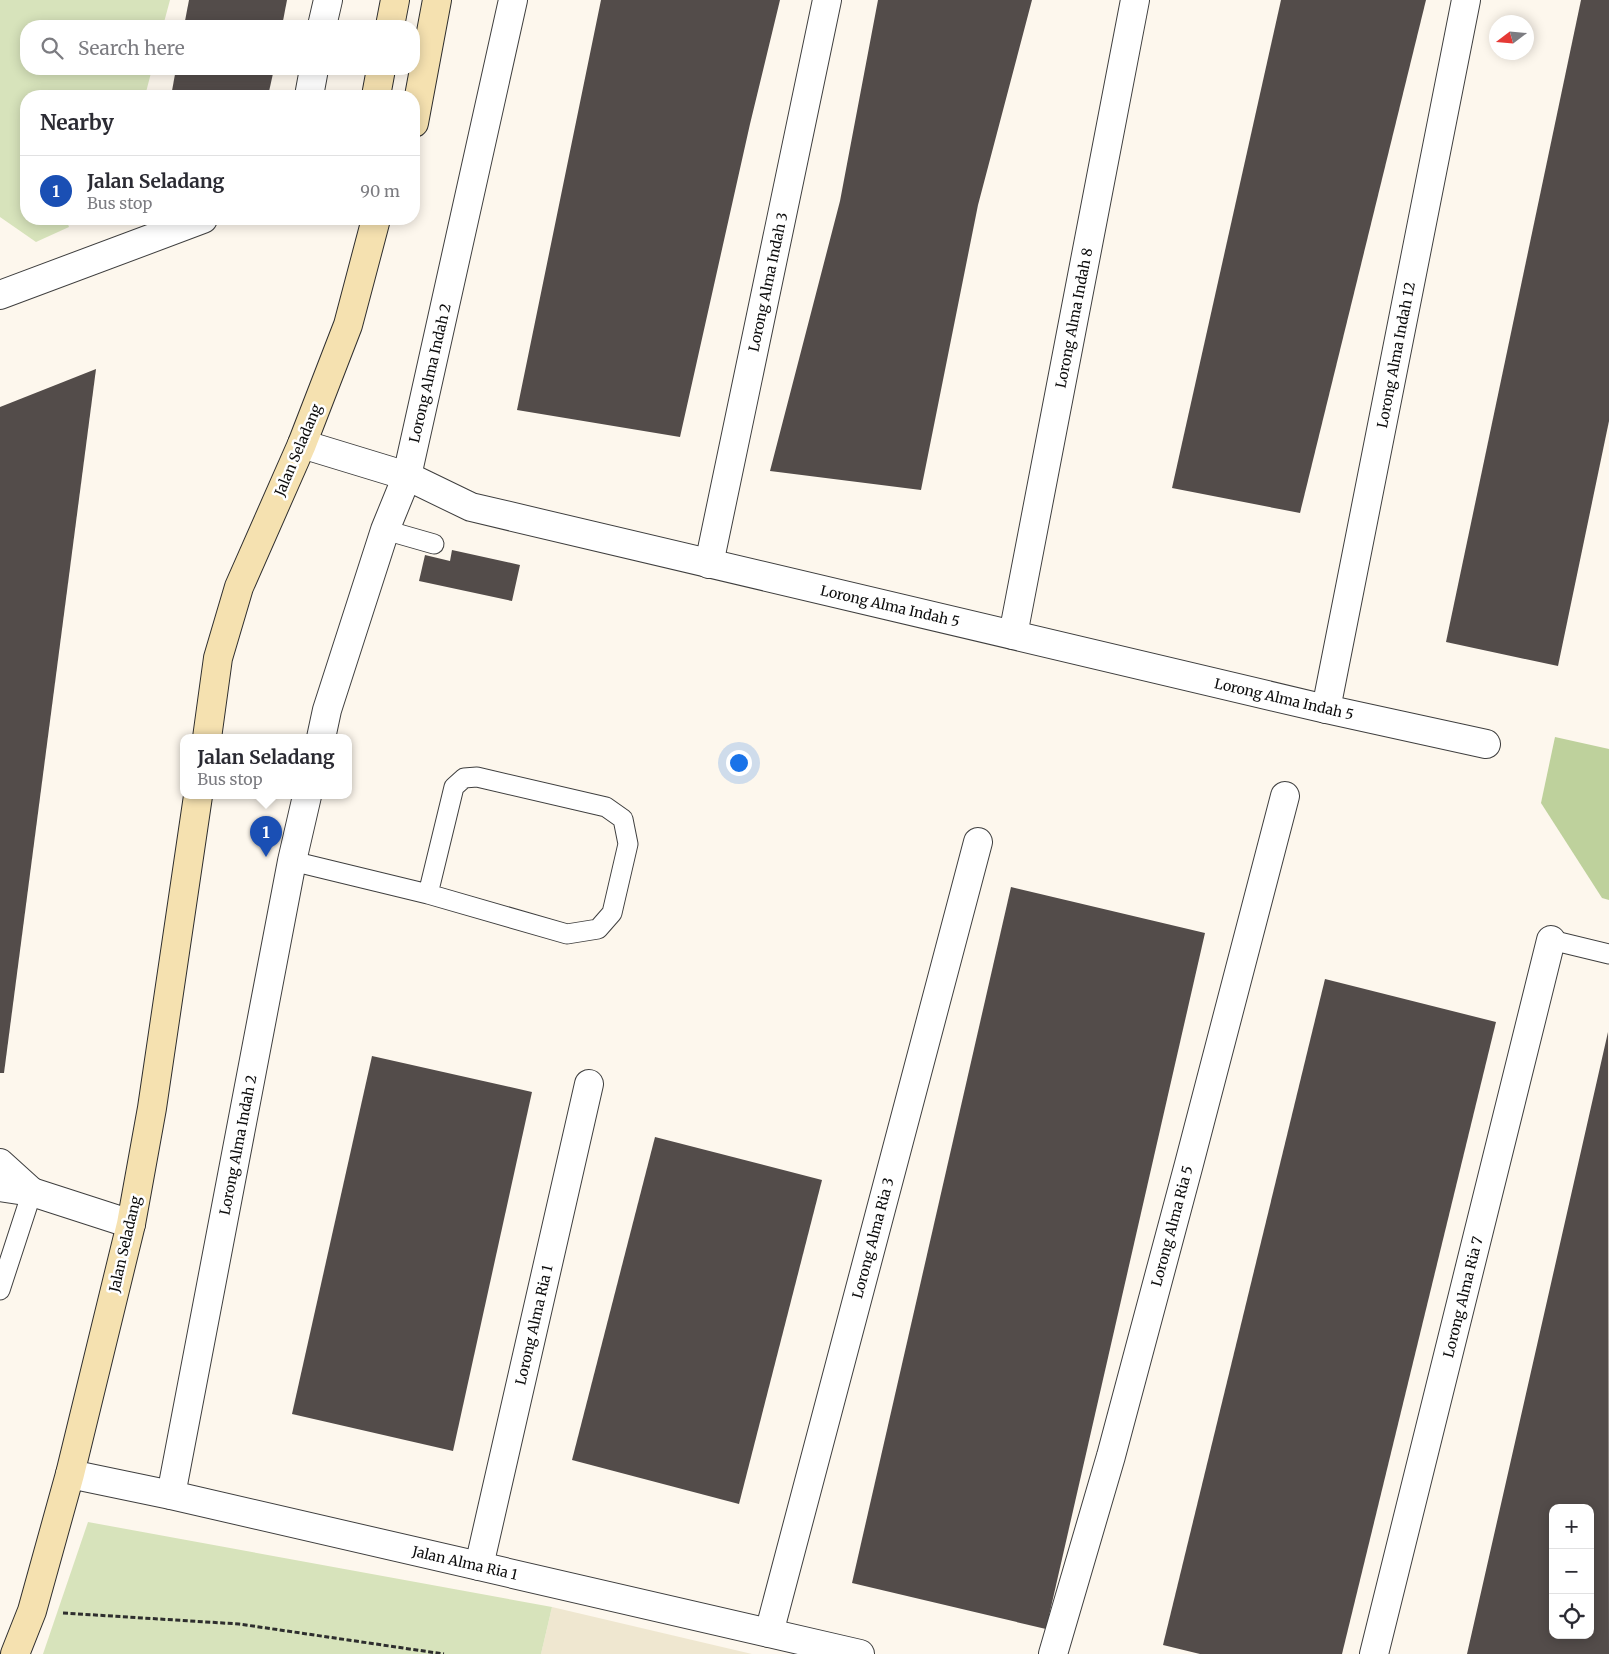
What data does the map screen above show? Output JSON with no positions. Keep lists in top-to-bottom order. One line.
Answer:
{"streets":{"street":["Lorong Alma Indah 3","Lorong Alma Indah 8","Lorong Alma Indah 12","Lorong Alma Indah 2","Jalan Seladang","Lorong Alma Indah 5","Lorong Alma Ria 5","Lorong Alma Ria 3","Lorong Alma Ria 7","Lorong Alma Ria 1","Jalan Alma Ria 1"]},"crossings":[["Lorong Alma Indah 3","Lorong Alma Indah 5"],["Lorong Alma Indah 8","Lorong Alma Indah 5"],["Lorong Alma Indah 12","Lorong Alma Indah 5"],["Lorong Alma Indah 2","Lorong Alma Indah 5"],["Lorong Alma Indah 2","Jalan Alma Ria 1"],["Jalan Seladang","Lorong Alma Indah 5"],["Jalan Seladang","Jalan Alma Ria 1"],["Lorong Alma Ria 3","Jalan Alma Ria 1"],["Lorong Alma Ria 1","Jalan Alma Ria 1"]],"north":"left","page":{"search":"Search here","heading":"Nearby","list":[{"mark":"1","name":"Jalan Seladang","note":"Bus stop","value":"90 m"}],"popup":["Jalan Seladang","Bus stop"],"pins":"1","map_buttons":["+","−"]}}
